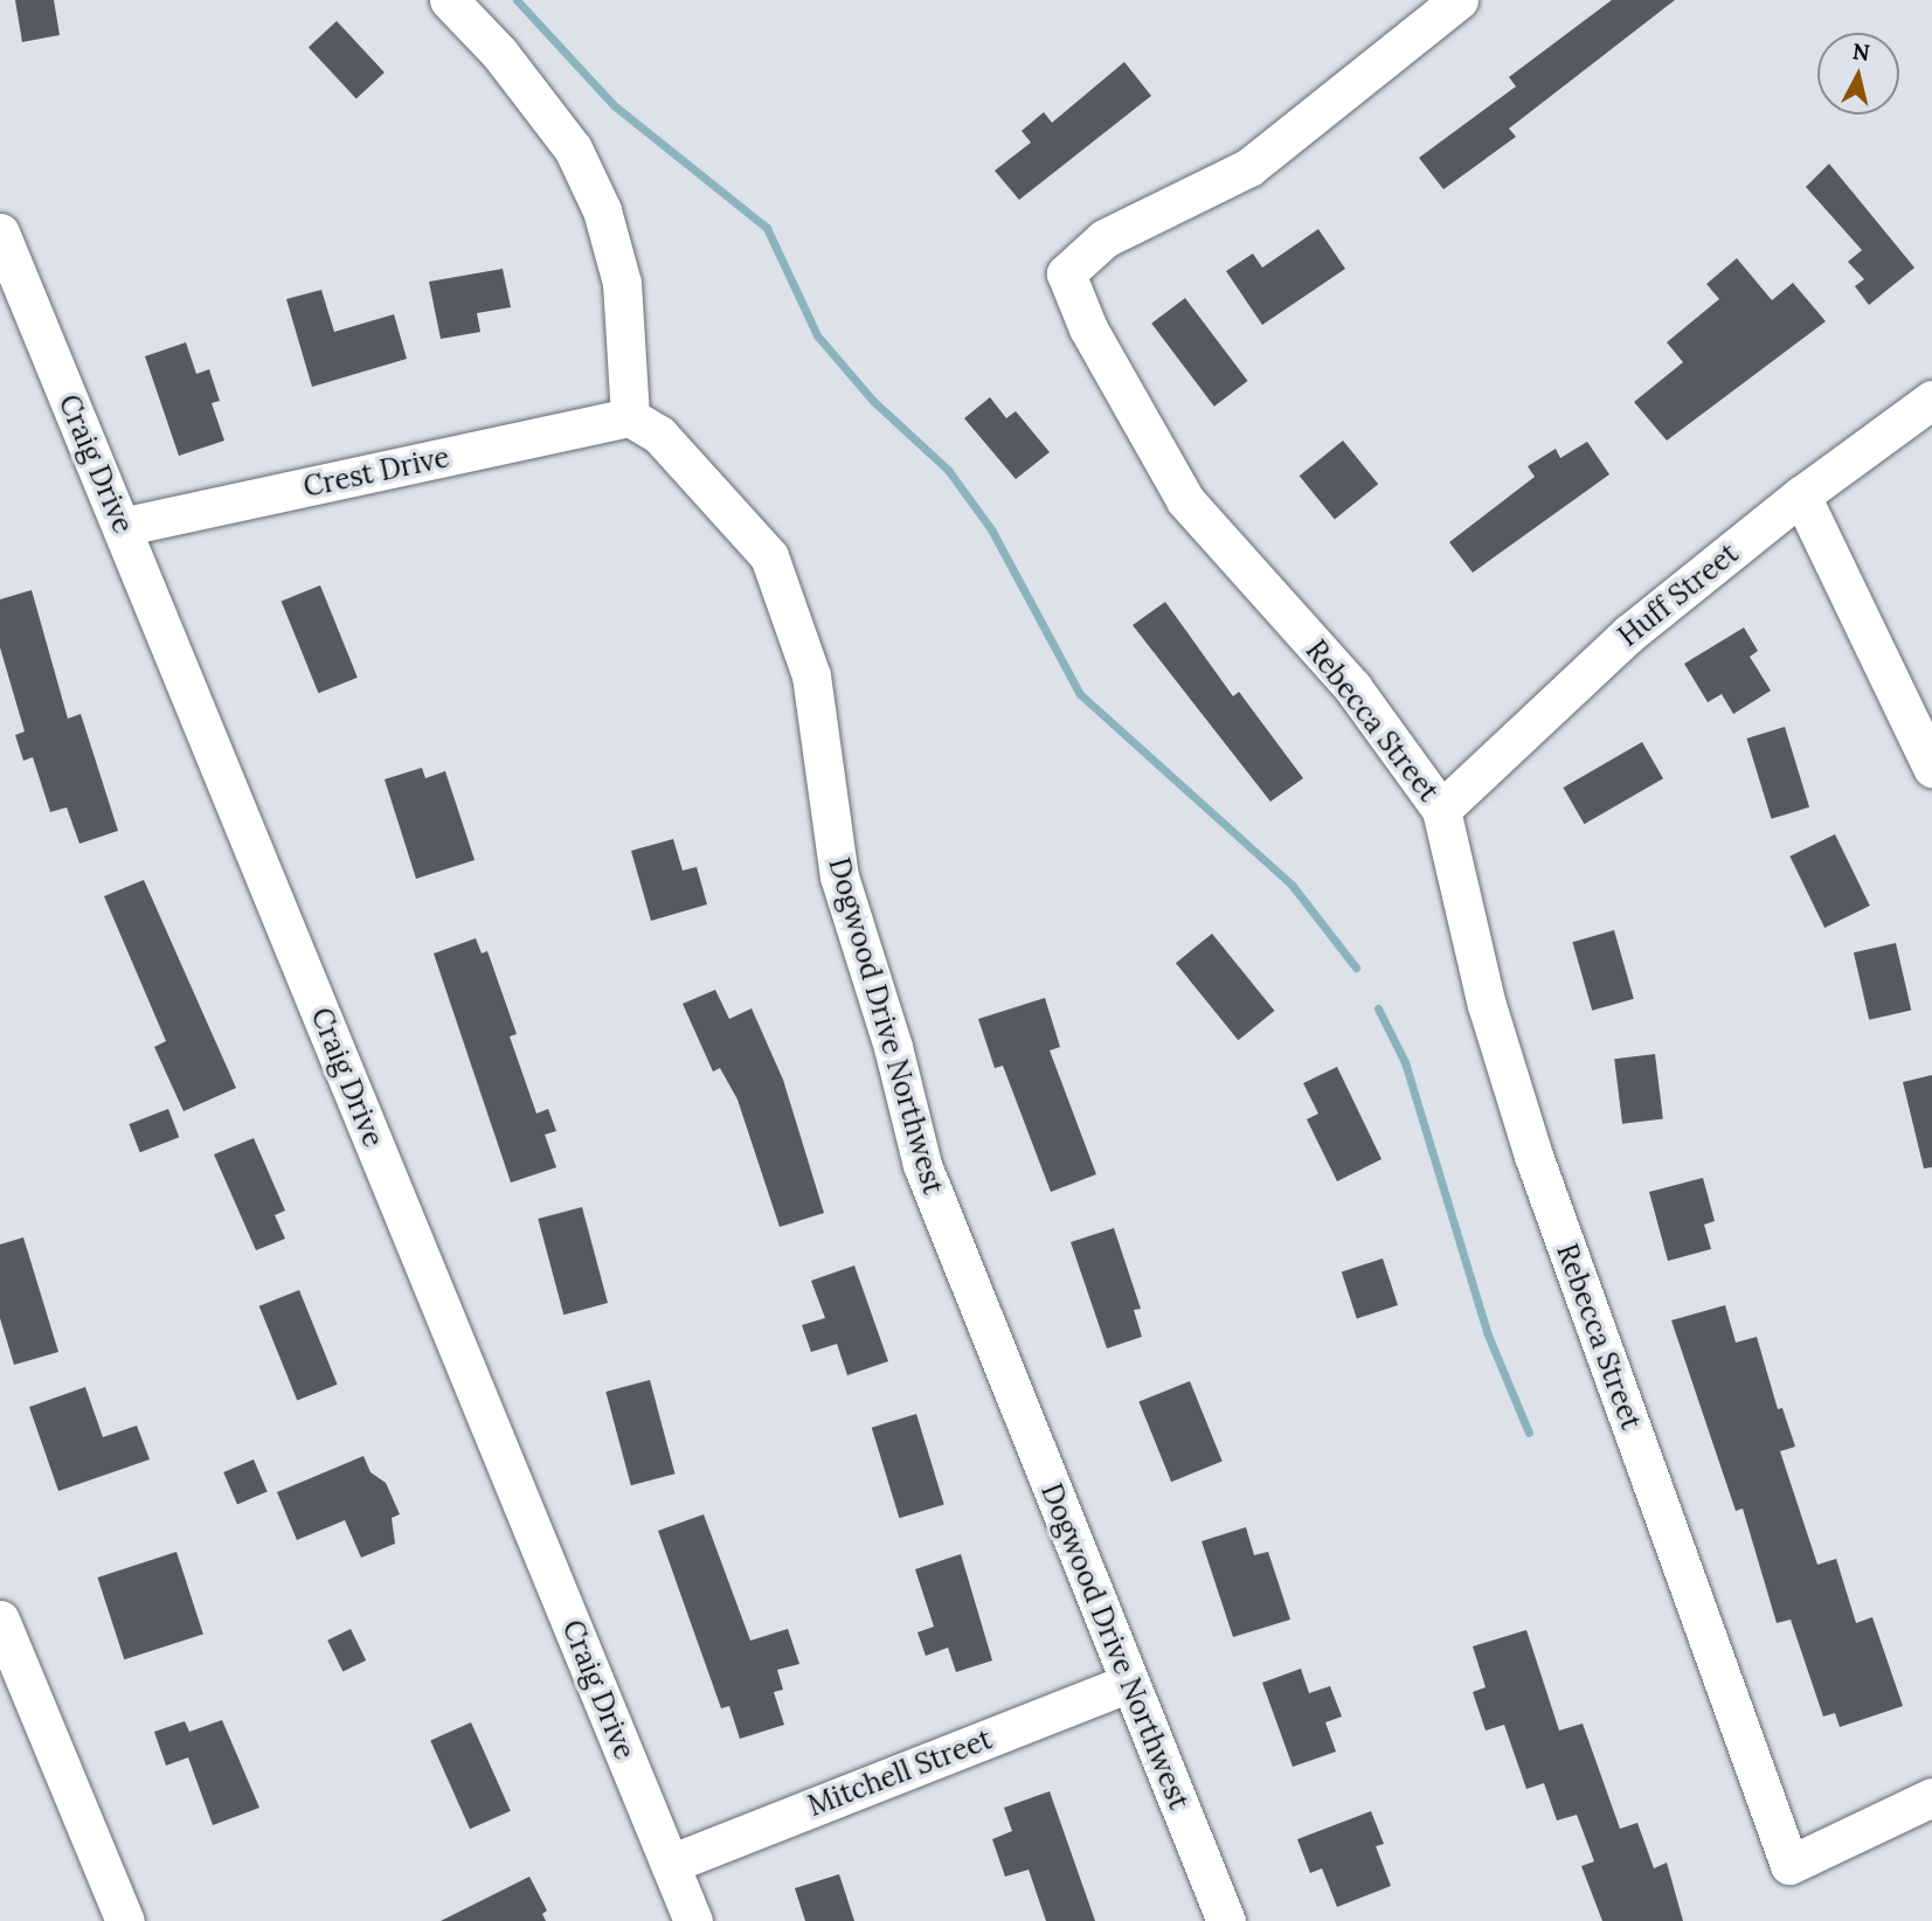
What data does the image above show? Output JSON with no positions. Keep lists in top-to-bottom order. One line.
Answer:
{"streets":{"street":["Craig Drive","Crest Drive","Huff Street","Rebecca Street","Dogwood Drive Northwest","Mitchell Street"]},"crossings":[["Craig Drive","Crest Drive"],["Craig Drive","Mitchell Street"],["Crest Drive","Dogwood Drive Northwest"],["Huff Street","Rebecca Street"],["Dogwood Drive Northwest","Mitchell Street"]],"north":"top"}
